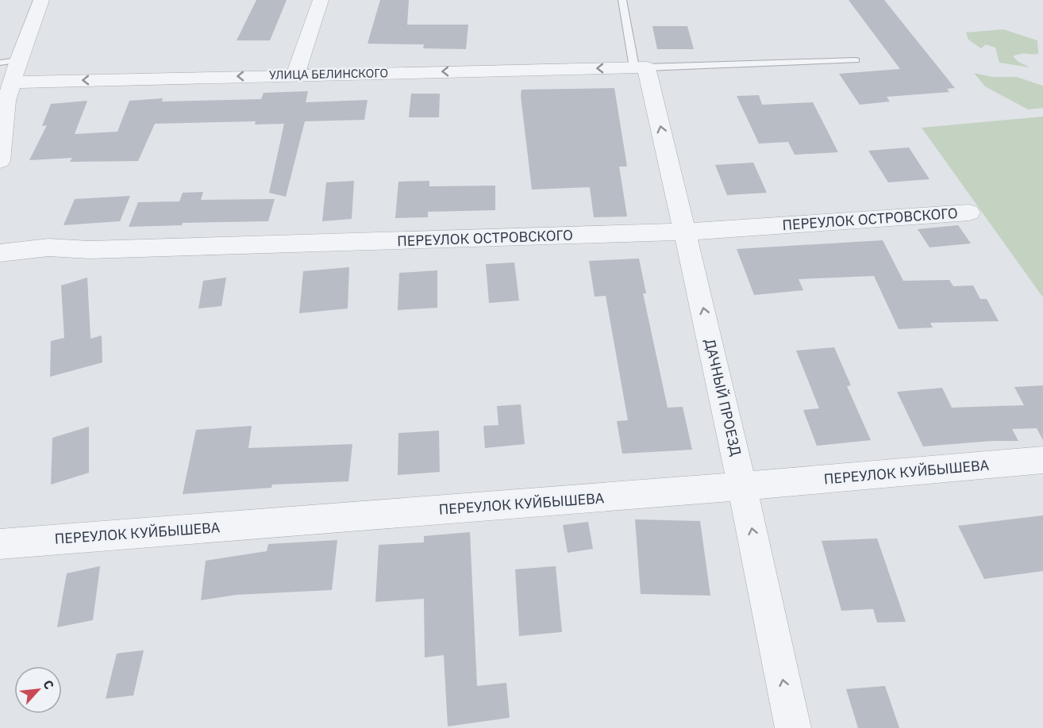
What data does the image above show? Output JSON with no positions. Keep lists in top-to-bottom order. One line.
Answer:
{"streets":{"street":["УЛИЦА БЕЛИНСКОГО","ПЕРЕУЛОК ОСТРОВСКОГО","ДАЧНЫЙ ПРОЕЗД","ПЕРЕУЛОК КУЙБЫШЕВА"]},"crossings":[["УЛИЦА БЕЛИНСКОГО","ДАЧНЫЙ ПРОЕЗД"],["ПЕРЕУЛОК ОСТРОВСКОГО","ДАЧНЫЙ ПРОЕЗД"],["ДАЧНЫЙ ПРОЕЗД","ПЕРЕУЛОК КУЙБЫШЕВА"]],"one_way":["УЛИЦА БЕЛИНСКОГО","ДАЧНЫЙ ПРОЕЗД"],"north":"top right"}
